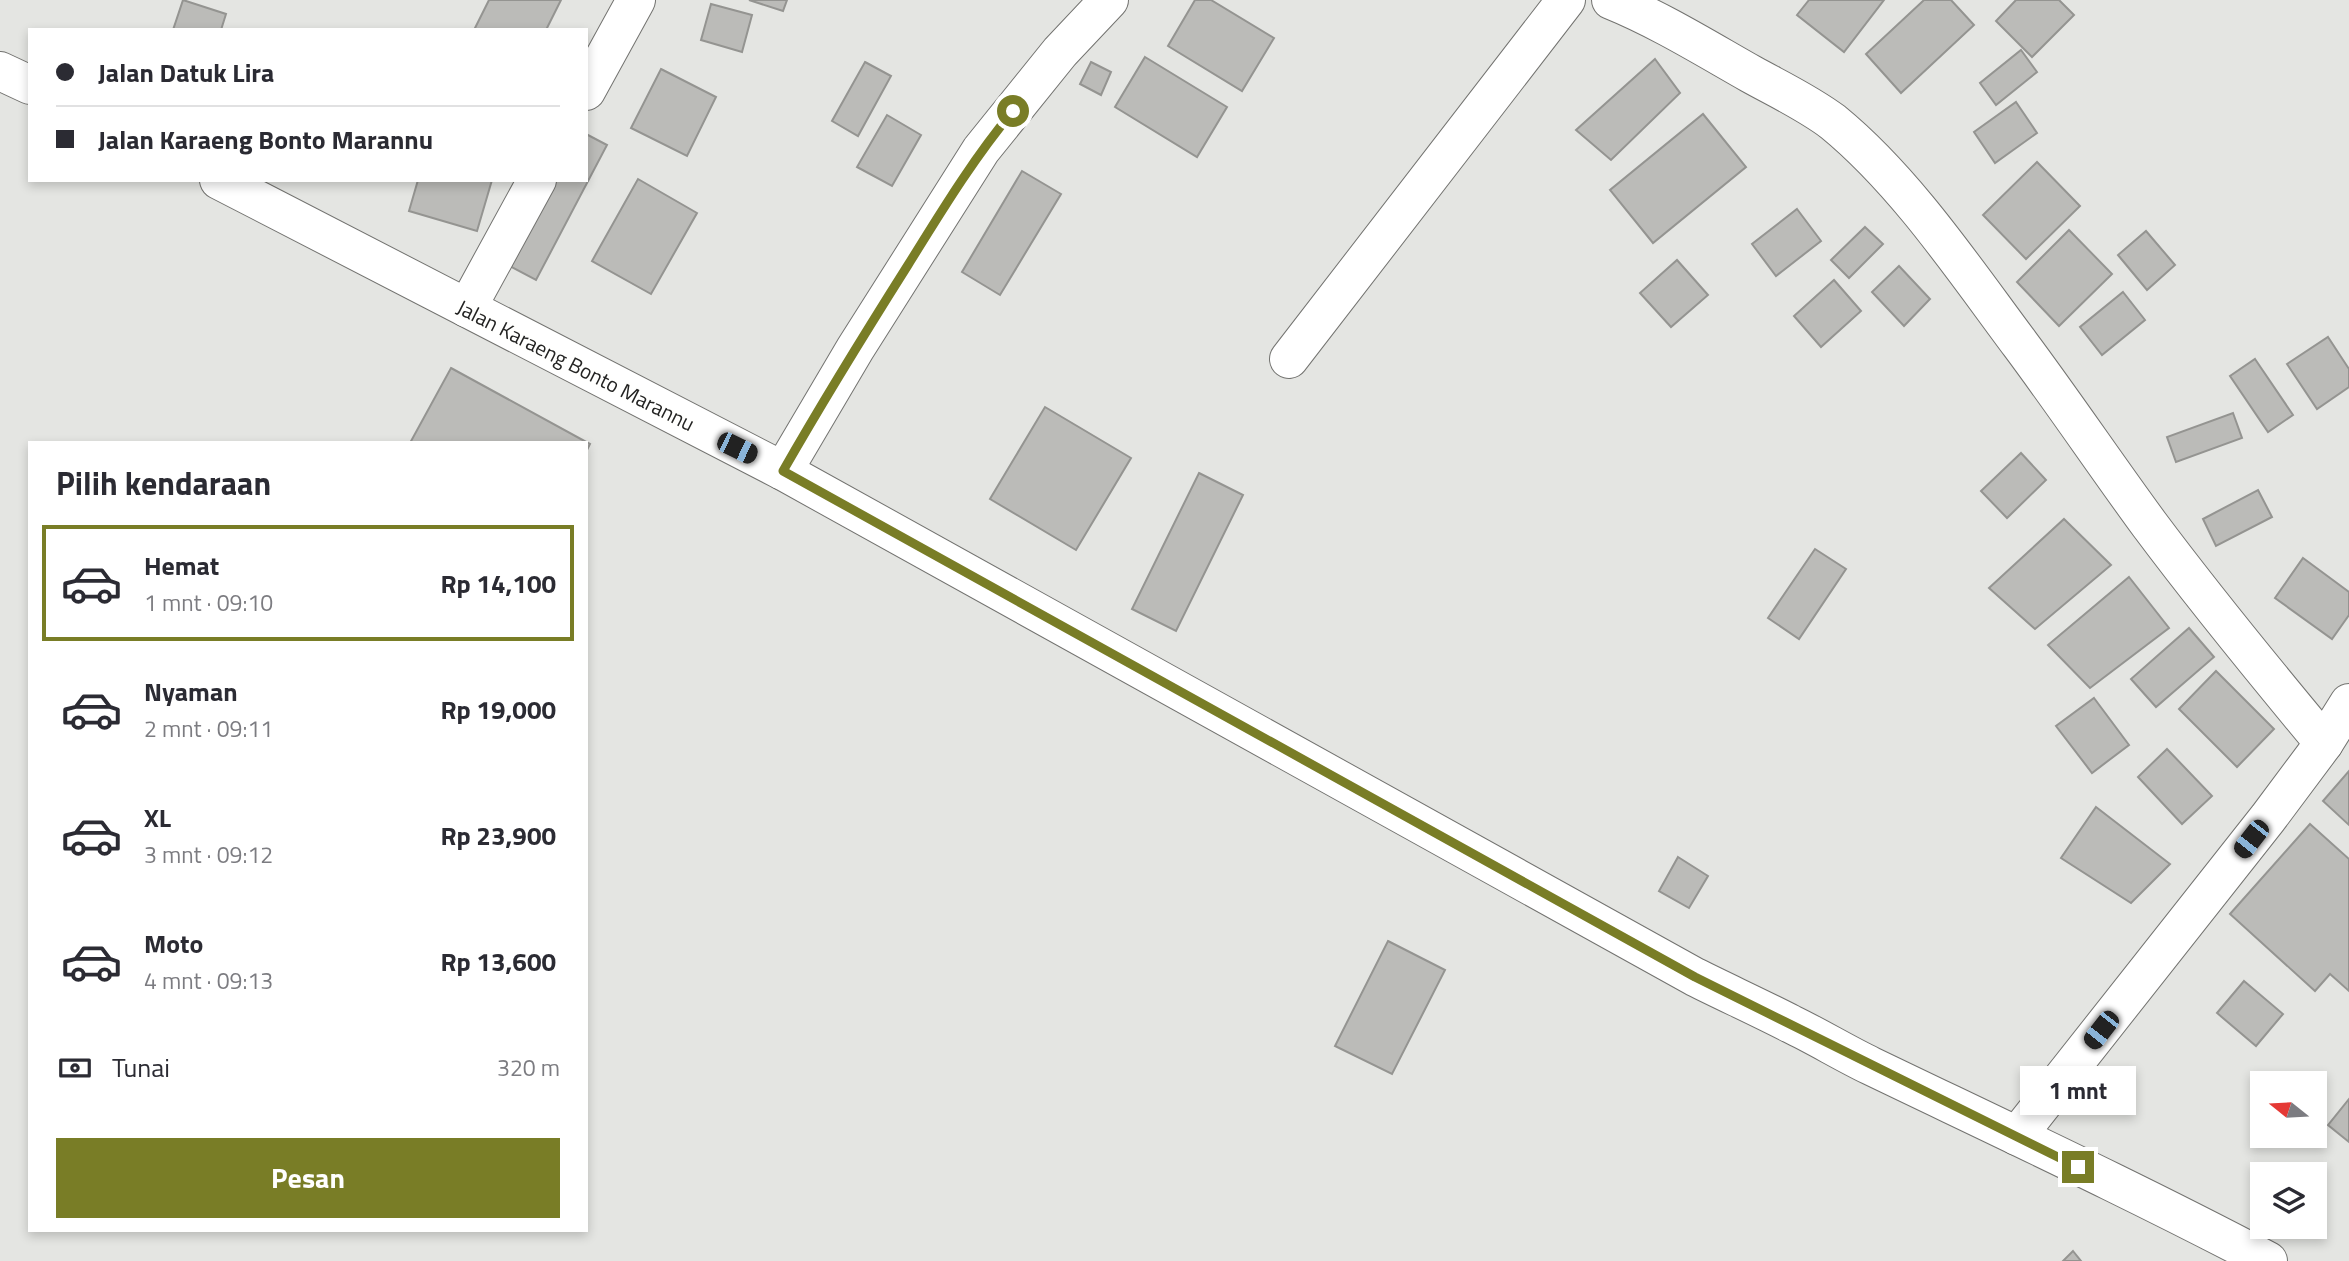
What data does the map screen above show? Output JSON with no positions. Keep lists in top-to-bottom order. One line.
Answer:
{"streets":{"street":["Jalan Karaeng Bonto Marannu"]},"north":"left","page":{"banner":["Jalan Datuk Lira","Jalan Karaeng Bonto Marannu"],"heading":"Pilih kendaraan","list":[{"name":"Hemat","note":"1 mnt · 09:10","value":"Rp 14,100"},{"name":"Nyaman","note":"2 mnt · 09:11","value":"Rp 19,000"},{"name":"XL","note":"3 mnt · 09:12","value":"Rp 23,900"},{"name":"Moto","note":"4 mnt · 09:13","value":"Rp 13,600"}],"pay":["Tunai","320 m"],"bubble":"1 mnt","buttons":"Pesan"}}
